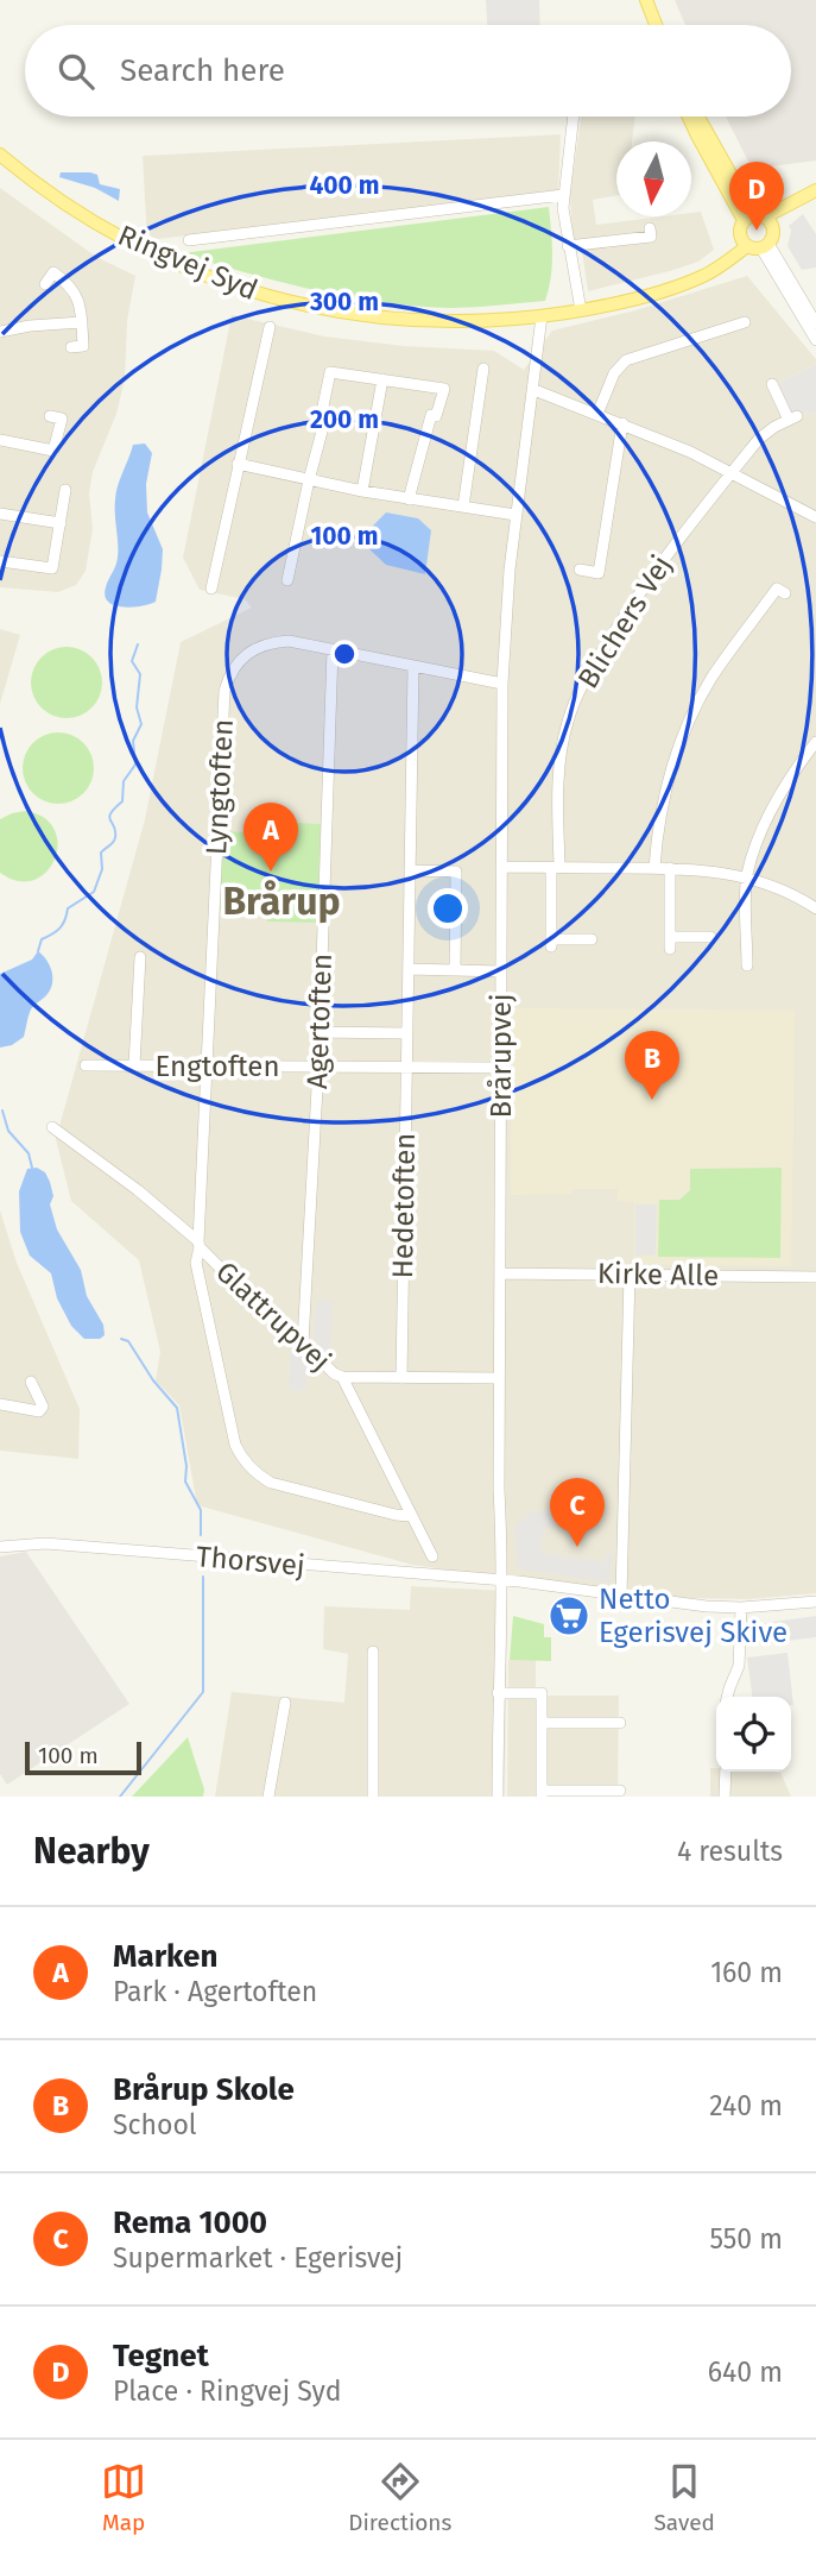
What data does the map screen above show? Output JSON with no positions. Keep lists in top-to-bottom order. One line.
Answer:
{"streets":{"main road":["Ringvej Syd"],"street":["Blichers Vej","Lyngtoften","Agertoften","Brårupvej","Engtoften","Hedetoften","Kirke Alle","Glattrupvej","Thorsvej"]},"crossings":[["Ringvej Syd","Brårupvej"],["Lyngtoften","Agertoften"],["Lyngtoften","Brårupvej"],["Lyngtoften","Engtoften"],["Lyngtoften","Hedetoften"],["Lyngtoften","Glattrupvej"],["Agertoften","Engtoften"],["Agertoften","Glattrupvej"],["Brårupvej","Engtoften"],["Brårupvej","Kirke Alle"],["Brårupvej","Thorsvej"],["Engtoften","Hedetoften"]],"districts":["Brårup"],"places":{"supermarket":["Netto Egerisvej Skive"]},"scale_bar":"100 m","north":"bottom","page":{"search":"Search here","pins":["D","A","B","C"],"scale":"100 m","heading":["Nearby","4 results"],"list":[{"mark":"A","name":"Marken","note":"Park · Agertoften","value":"160 m"},{"mark":"B","name":"Brårup Skole","note":"School","value":"240 m"},{"mark":"C","name":"Rema 1000","note":"Supermarket · Egerisvej","value":"550 m"},{"mark":"D","name":"Tegnet","note":"Place · Ringvej Syd","value":"640 m"}],"nav":["Map","Directions","Saved"]},"rings":["400 m","300 m","200 m","100 m"]}
